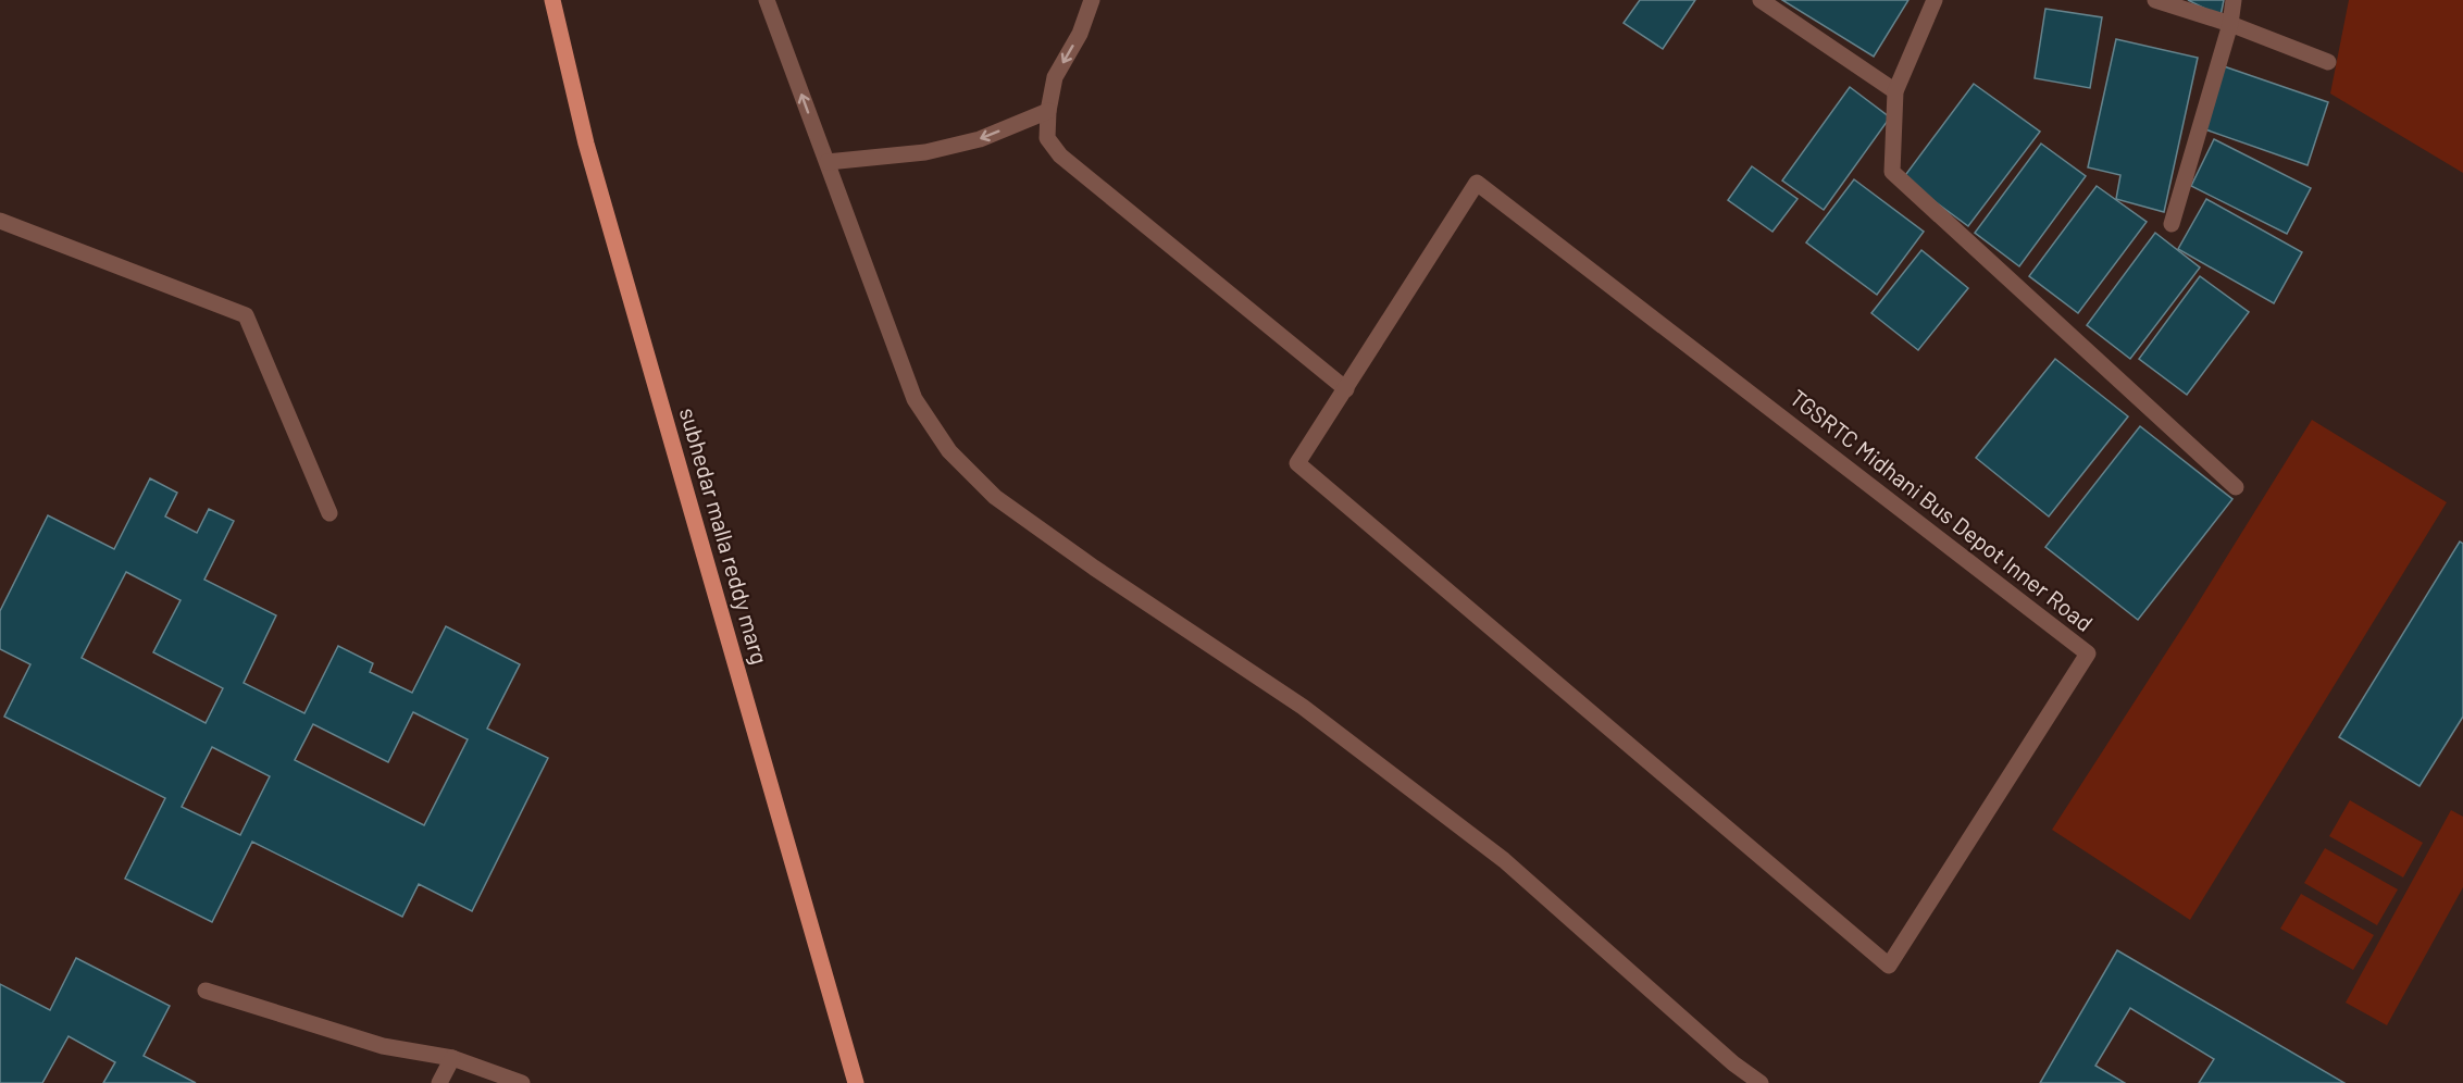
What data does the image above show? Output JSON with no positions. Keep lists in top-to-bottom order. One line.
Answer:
{"streets":{"main road":["subhedar malla reddy marg"],"street":["TGSRTC Midhani Bus Depot Inner Road"]}}
